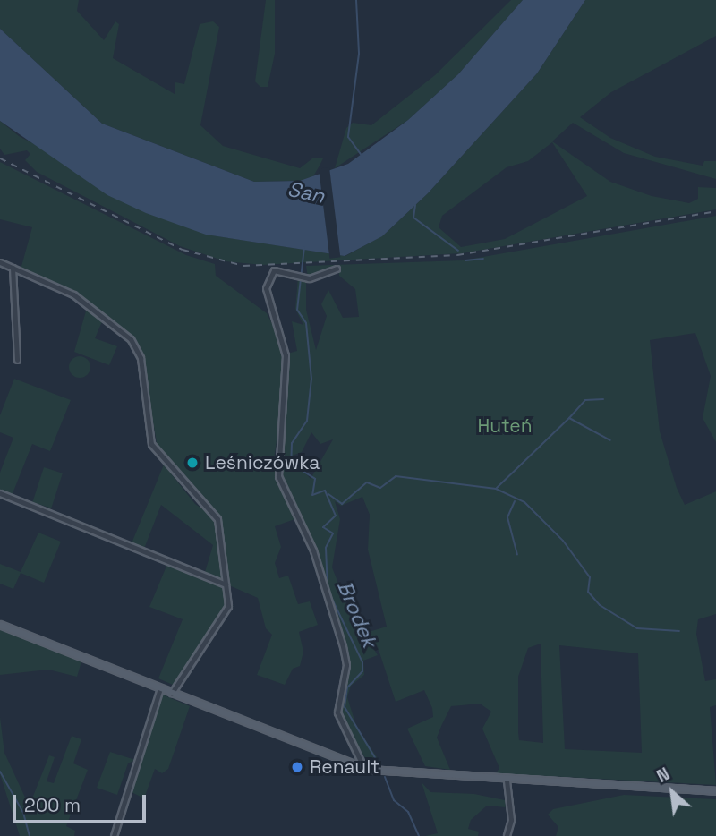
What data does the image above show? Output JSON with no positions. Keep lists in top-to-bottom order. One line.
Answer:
{"water":["San","Brodek"],"parks":["Huteń"],"places":["Leśniczówka","Renault"],"scale_bar":"200 m","north":"top left"}
